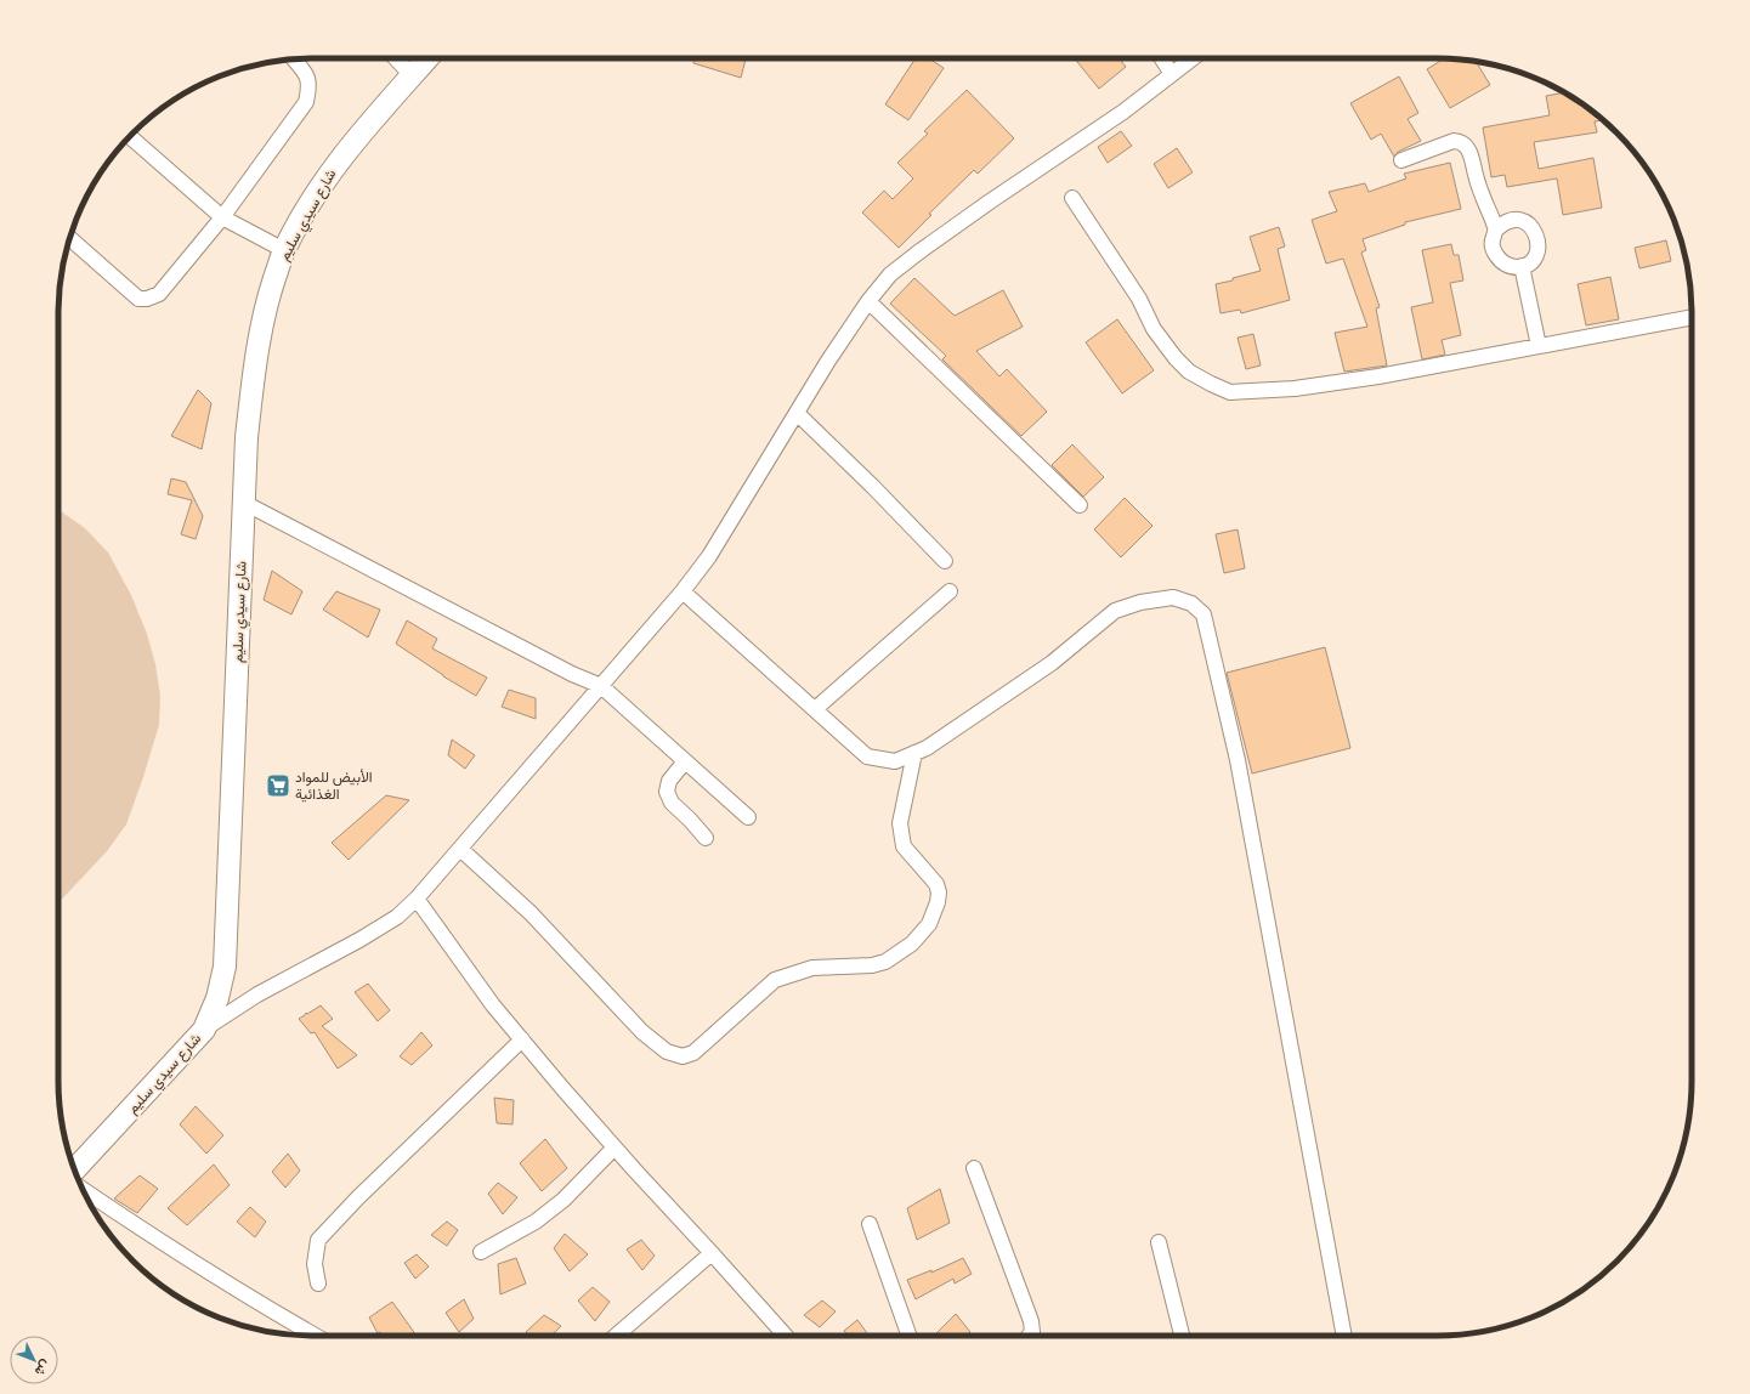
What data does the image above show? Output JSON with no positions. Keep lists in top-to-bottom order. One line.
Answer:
{"streets":{"main road":["شارع سيدي سليم"]},"places":{"supermarket":["الأبيض للمواد الغذائية"]},"north":"bottom right"}
